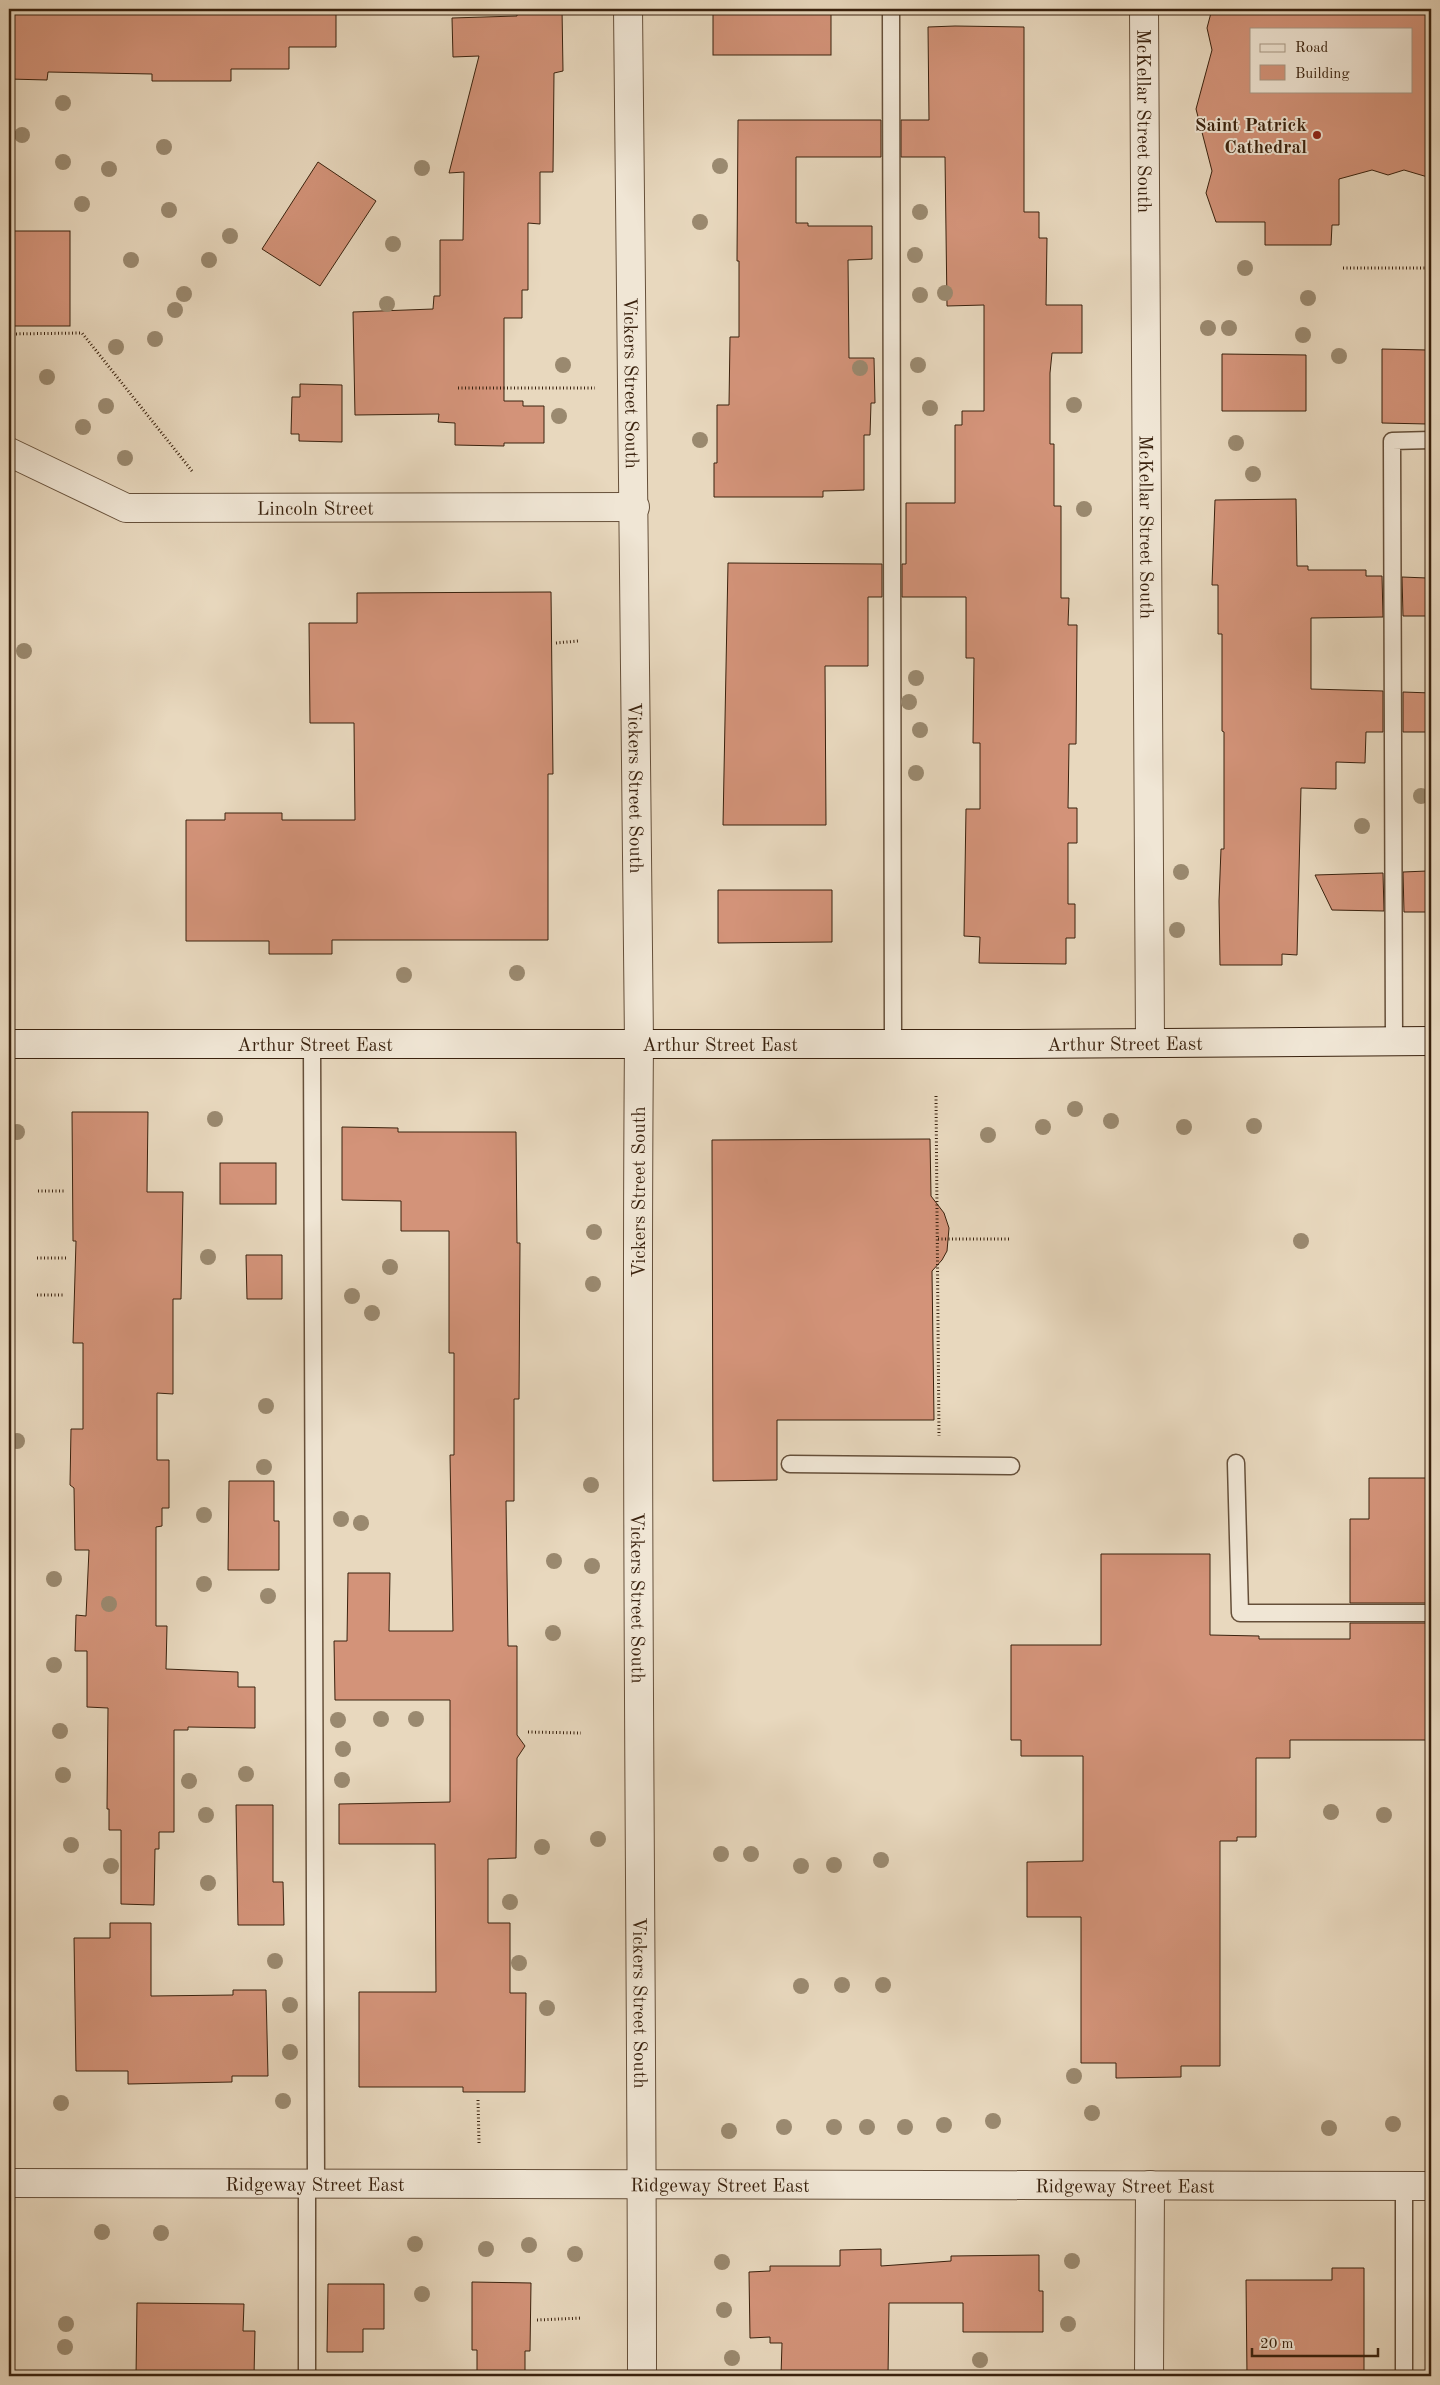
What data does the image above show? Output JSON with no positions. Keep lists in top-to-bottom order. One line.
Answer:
{"streets":{"street":["McKellar Street South","Vickers Street South","Lincoln Street","Arthur Street East","Ridgeway Street East"]},"crossings":[["McKellar Street South","Arthur Street East"],["Vickers Street South","Lincoln Street"],["Vickers Street South","Arthur Street East"],["Vickers Street South","Ridgeway Street East"]],"places":["Saint Patrick Cathedral"],"legend":["Road","Building"],"scale_bar":"20 m"}
